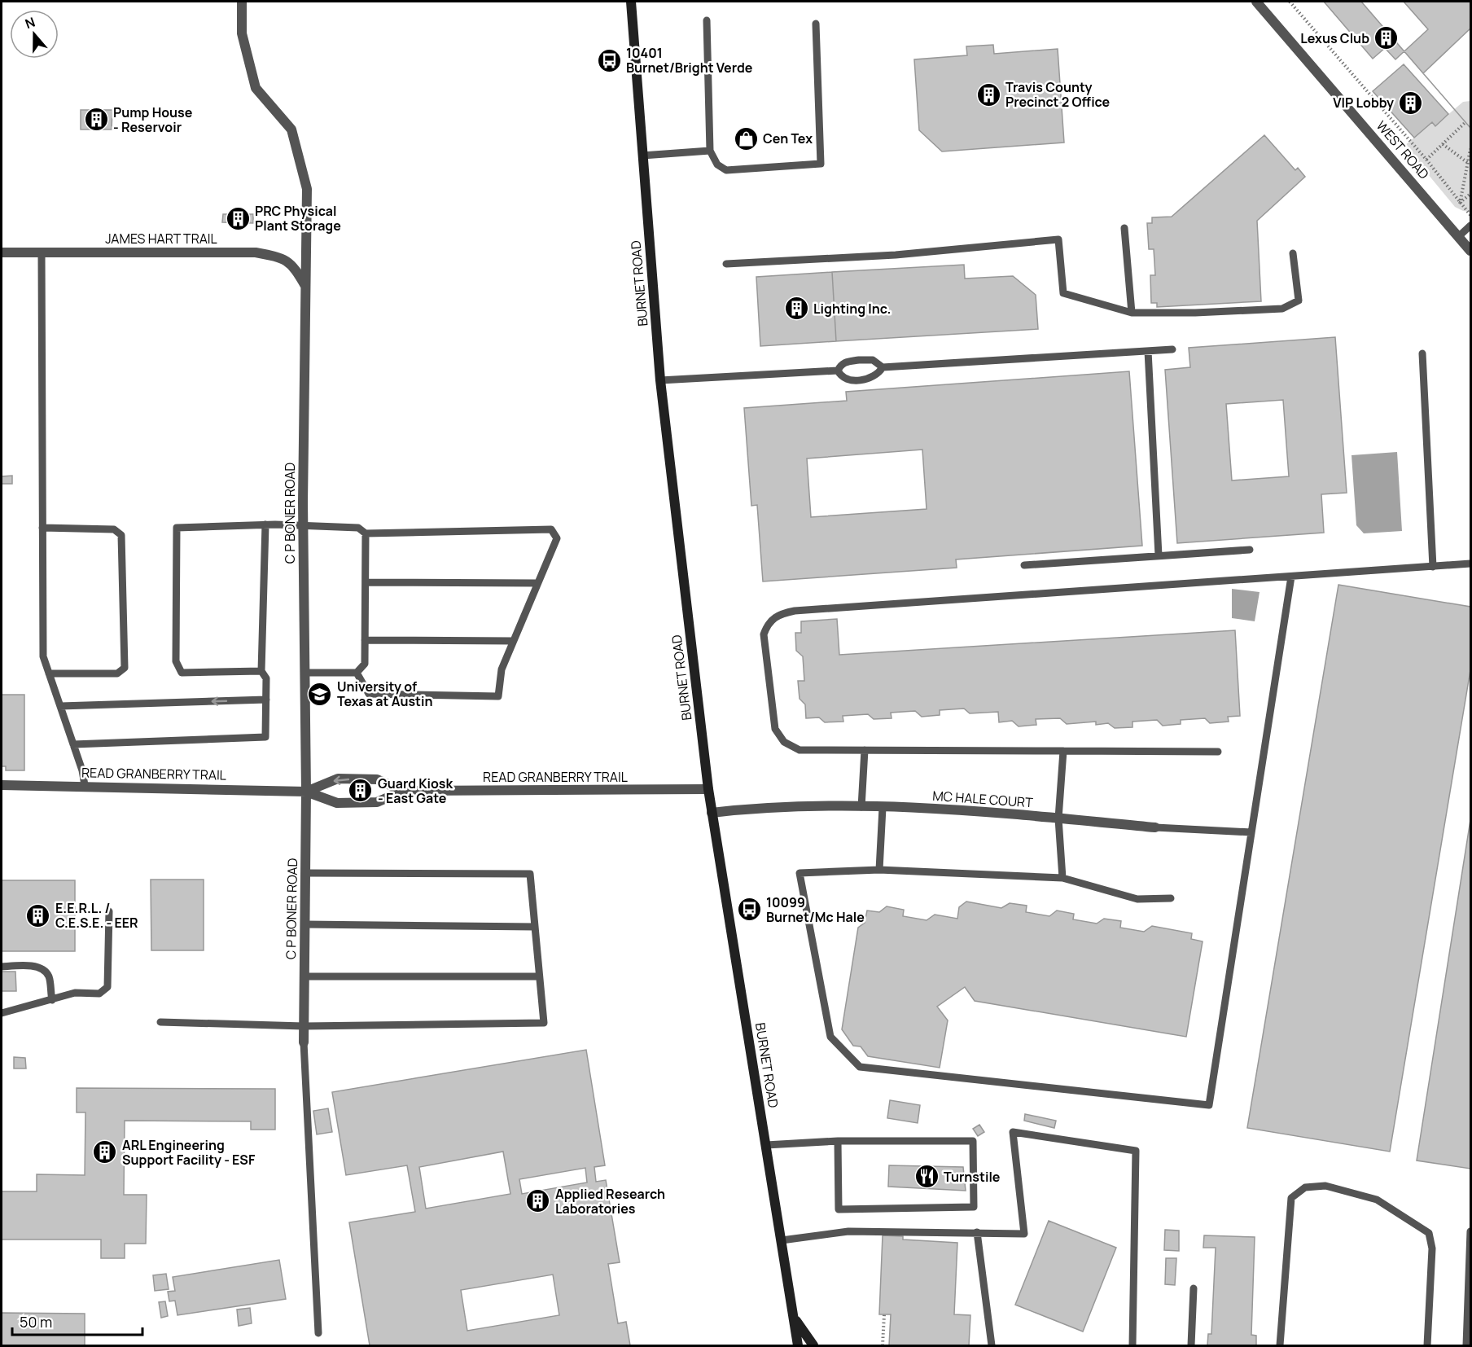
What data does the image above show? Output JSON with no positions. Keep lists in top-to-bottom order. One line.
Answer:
{"streets":{"main road":["BURNET ROAD"],"street":["WEST ROAD","JAMES HART TRAIL","C P BONER ROAD","READ GRANBERRY TRAIL","MC HALE COURT"]},"crossings":[["JAMES HART TRAIL","C P BONER ROAD"],["BURNET ROAD","READ GRANBERRY TRAIL"],["BURNET ROAD","MC HALE COURT"],["C P BONER ROAD","READ GRANBERRY TRAIL"]],"places":{"building":["Lexus Club","Travis County Precinct 2 Office","VIP Lobby","Pump House - Reservoir","PRC Physical Plant Storage","Lighting Inc.","Guard Kiosk - East Gate","E.E.R.L. / C.E.S.E. - EER","ARL Engineering Support Facility - ESF","Applied Research Laboratories"],"bus stop":["10401 Burnet/Bright Verde","10099 Burnet/Mc Hale"],"shop":["Cen Tex"],"school or university":["University of Texas at Austin"],"restaurant":["Turnstile"]},"scale_bar":"50 m","north":"top"}
